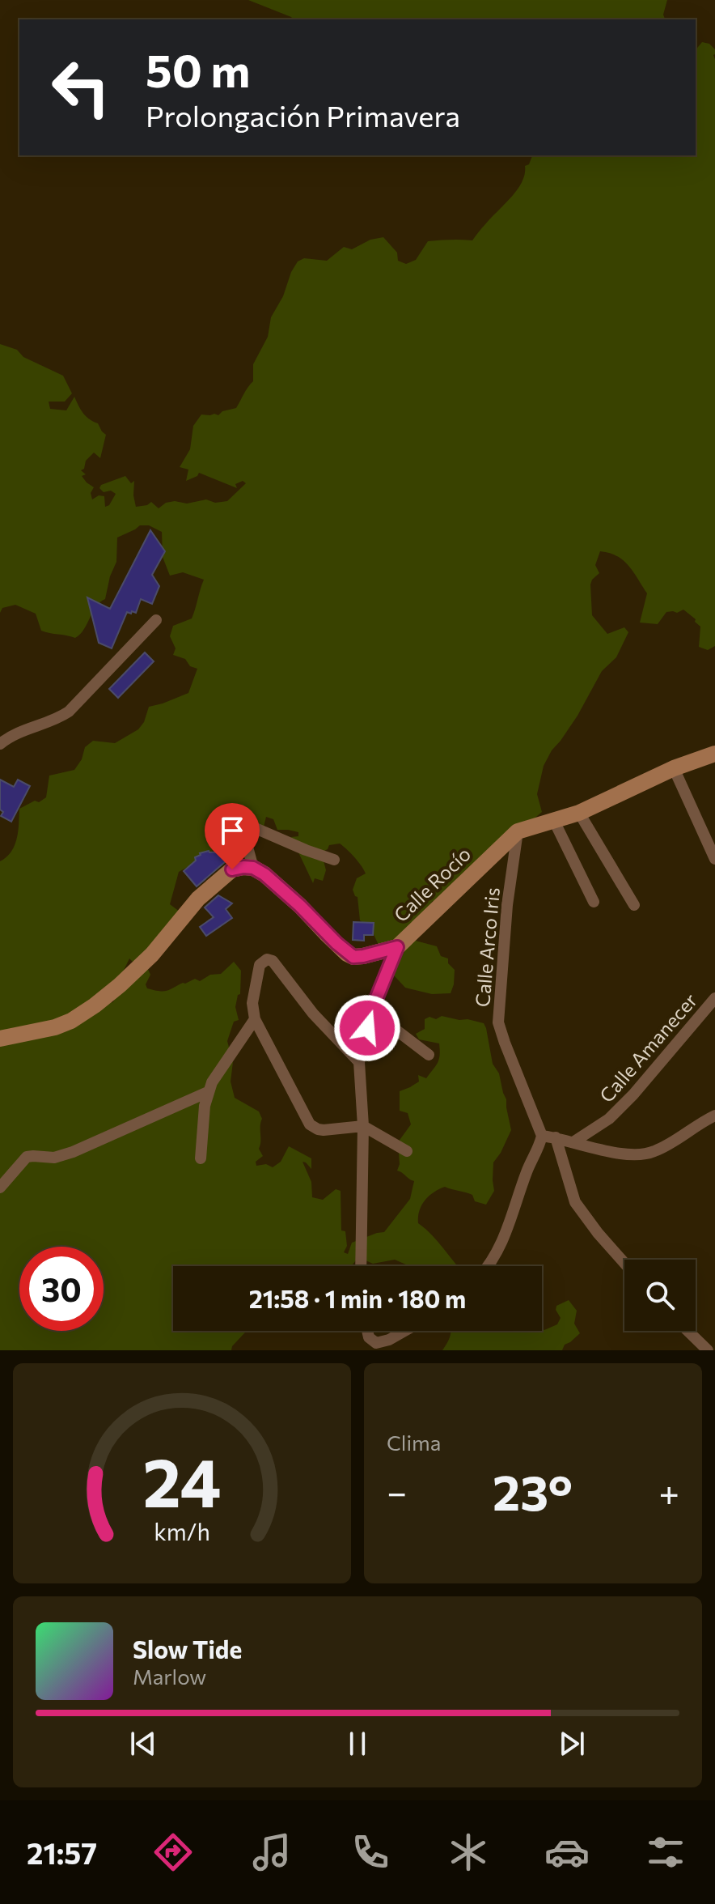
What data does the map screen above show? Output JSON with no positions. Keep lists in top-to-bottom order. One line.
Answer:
{"streets":{"street":["Calle Rocío","Calle Arco Iris","Calle Amanecer"]},"crossings":[["Calle Rocío","Calle Arco Iris"]],"page":{"turn":["50 m","Prolongación Primavera"],"limit":"30","trip":"21:58 · 1 min · 180 m","tile":"Clima","heat":["−","23°","+"],"song":["Slow Tide","Marlow"],"tabs":"21:57","gauge":["24","km/h"]}}
